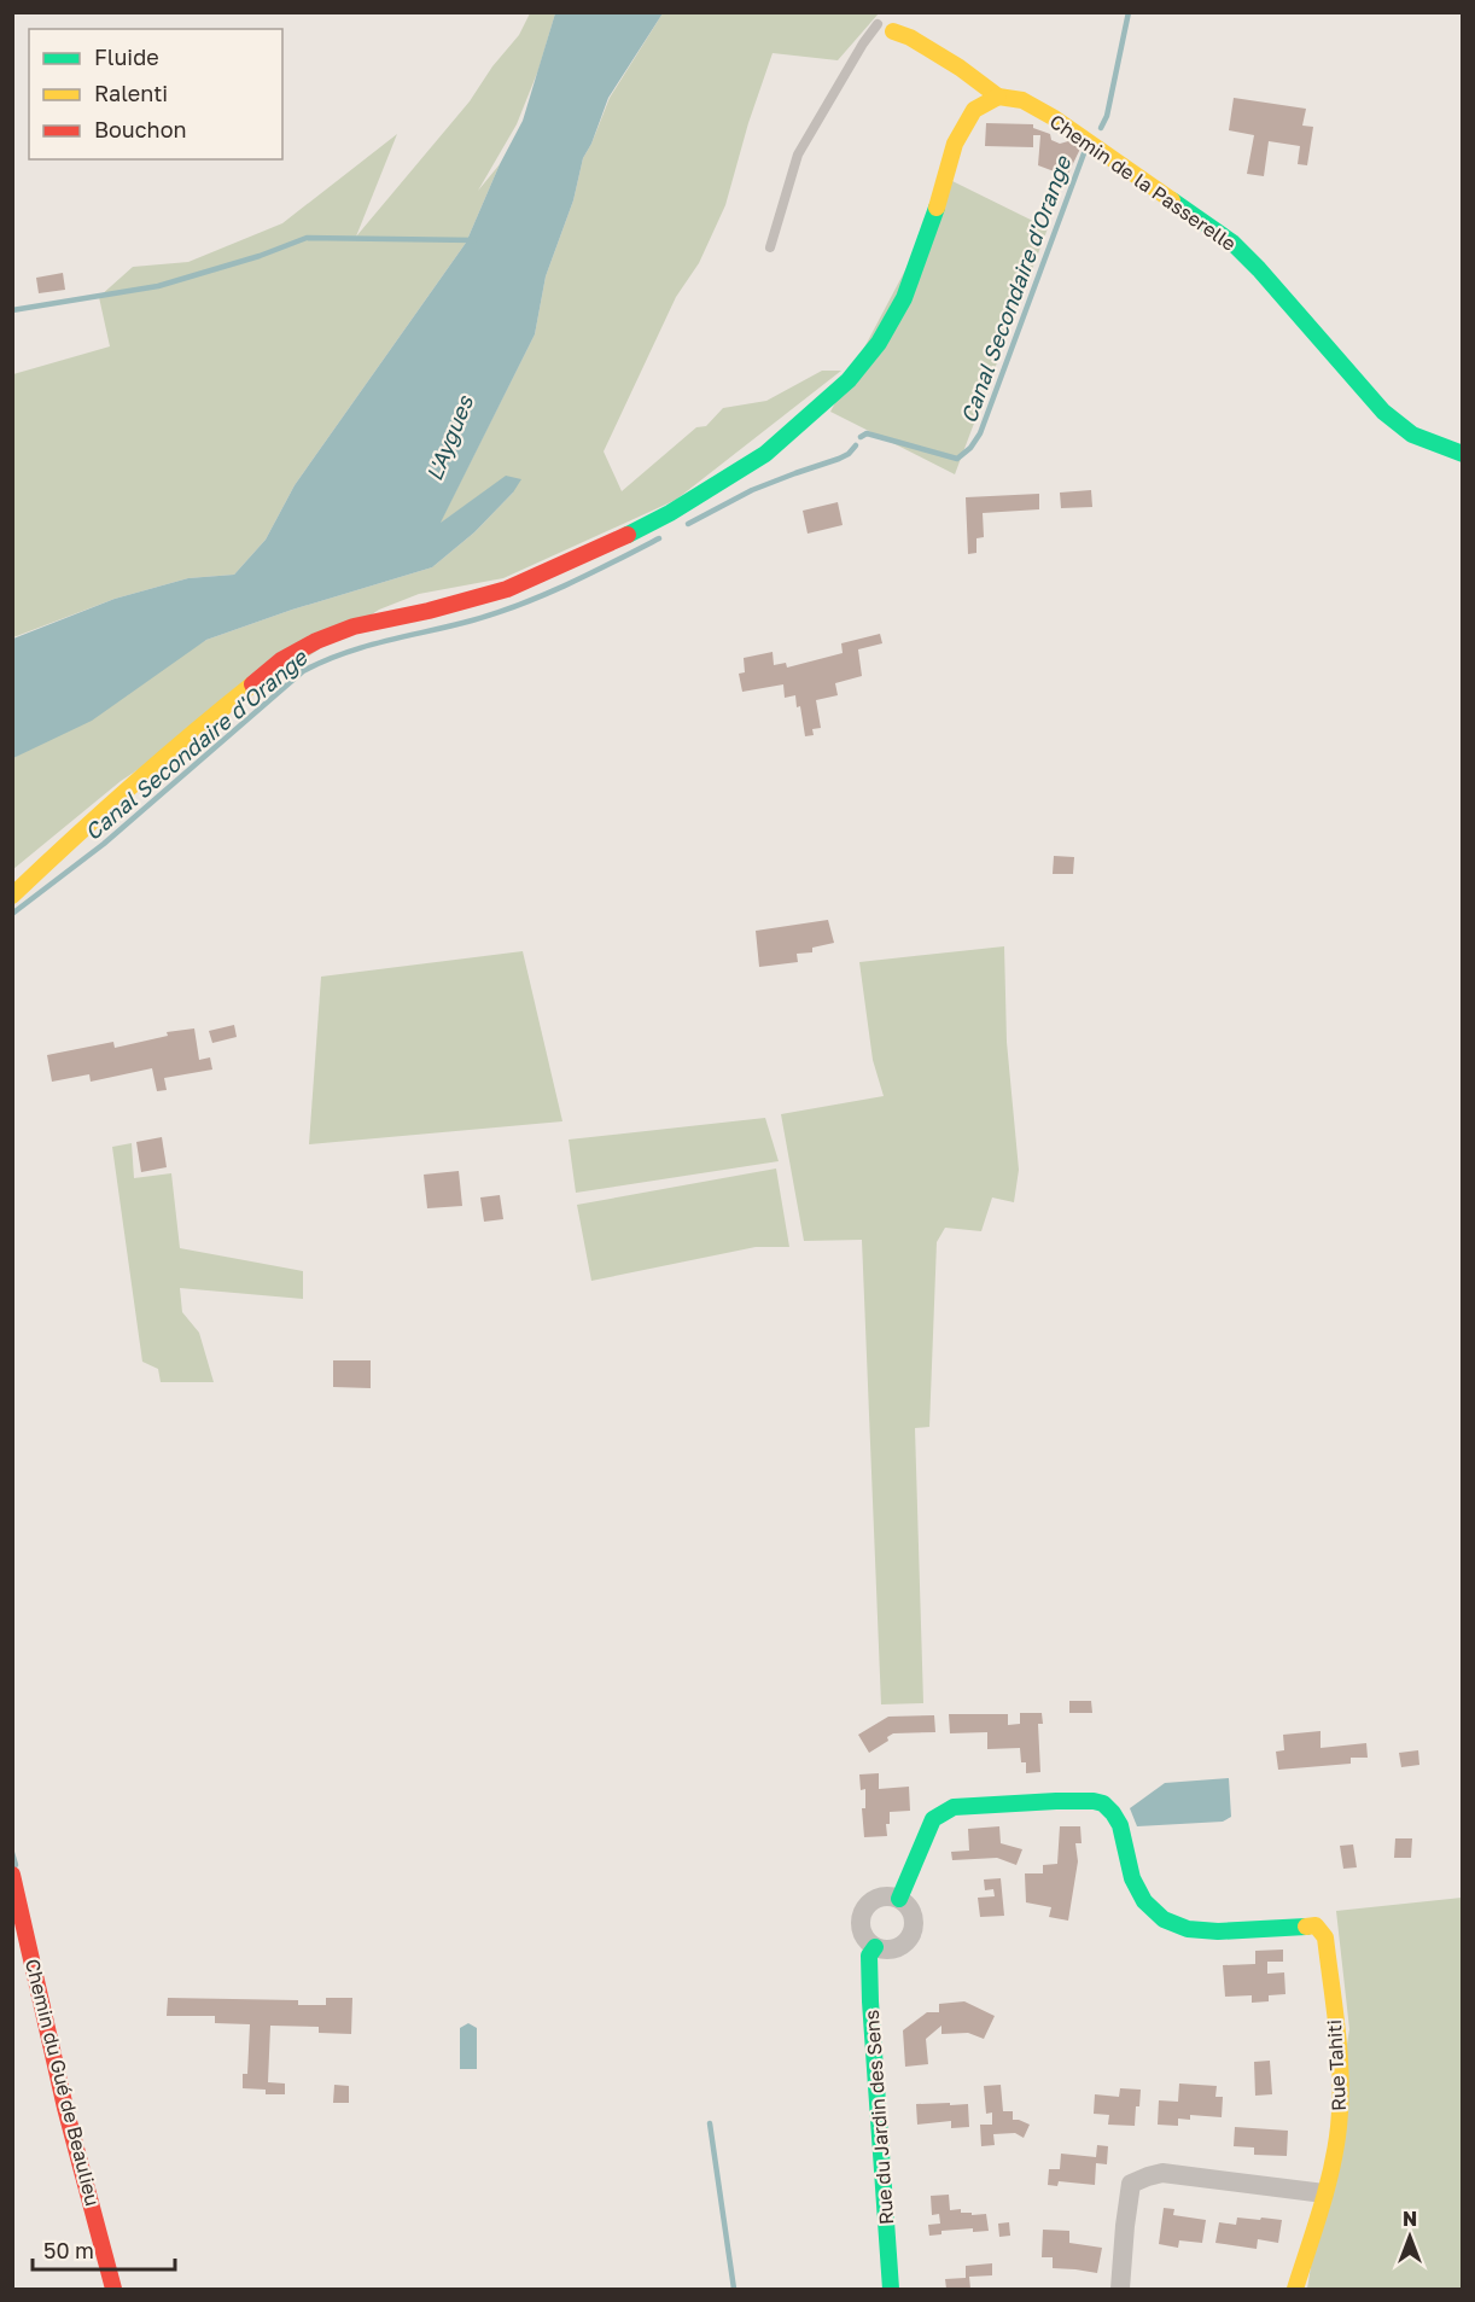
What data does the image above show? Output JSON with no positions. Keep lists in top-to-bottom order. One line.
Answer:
{"streets":{"street":["Chemin de la Passerelle","Rue Tahiti","Chemin du Gué de Beaulieu","Rue du Jardin des Sens"]},"crossings":[["Rue Tahiti","Rue du Jardin des Sens"]],"water":["Canal Secondaire d'Orange","L'Aygues"],"legend":["Fluide","Ralenti","Bouchon"],"scale_bar":"50 m","north":"top"}
